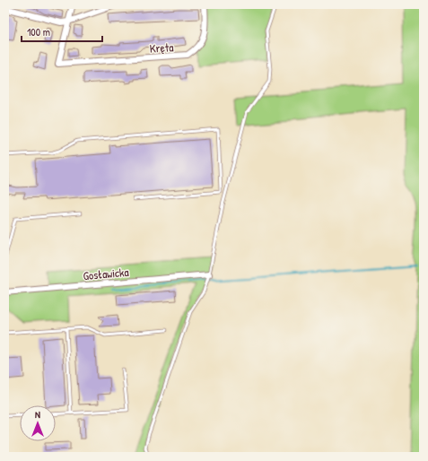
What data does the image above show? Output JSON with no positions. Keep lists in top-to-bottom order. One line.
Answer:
{"streets":{"street":["Kręta","Gosławicka"]},"scale_bar":"100 m","north":"top"}
